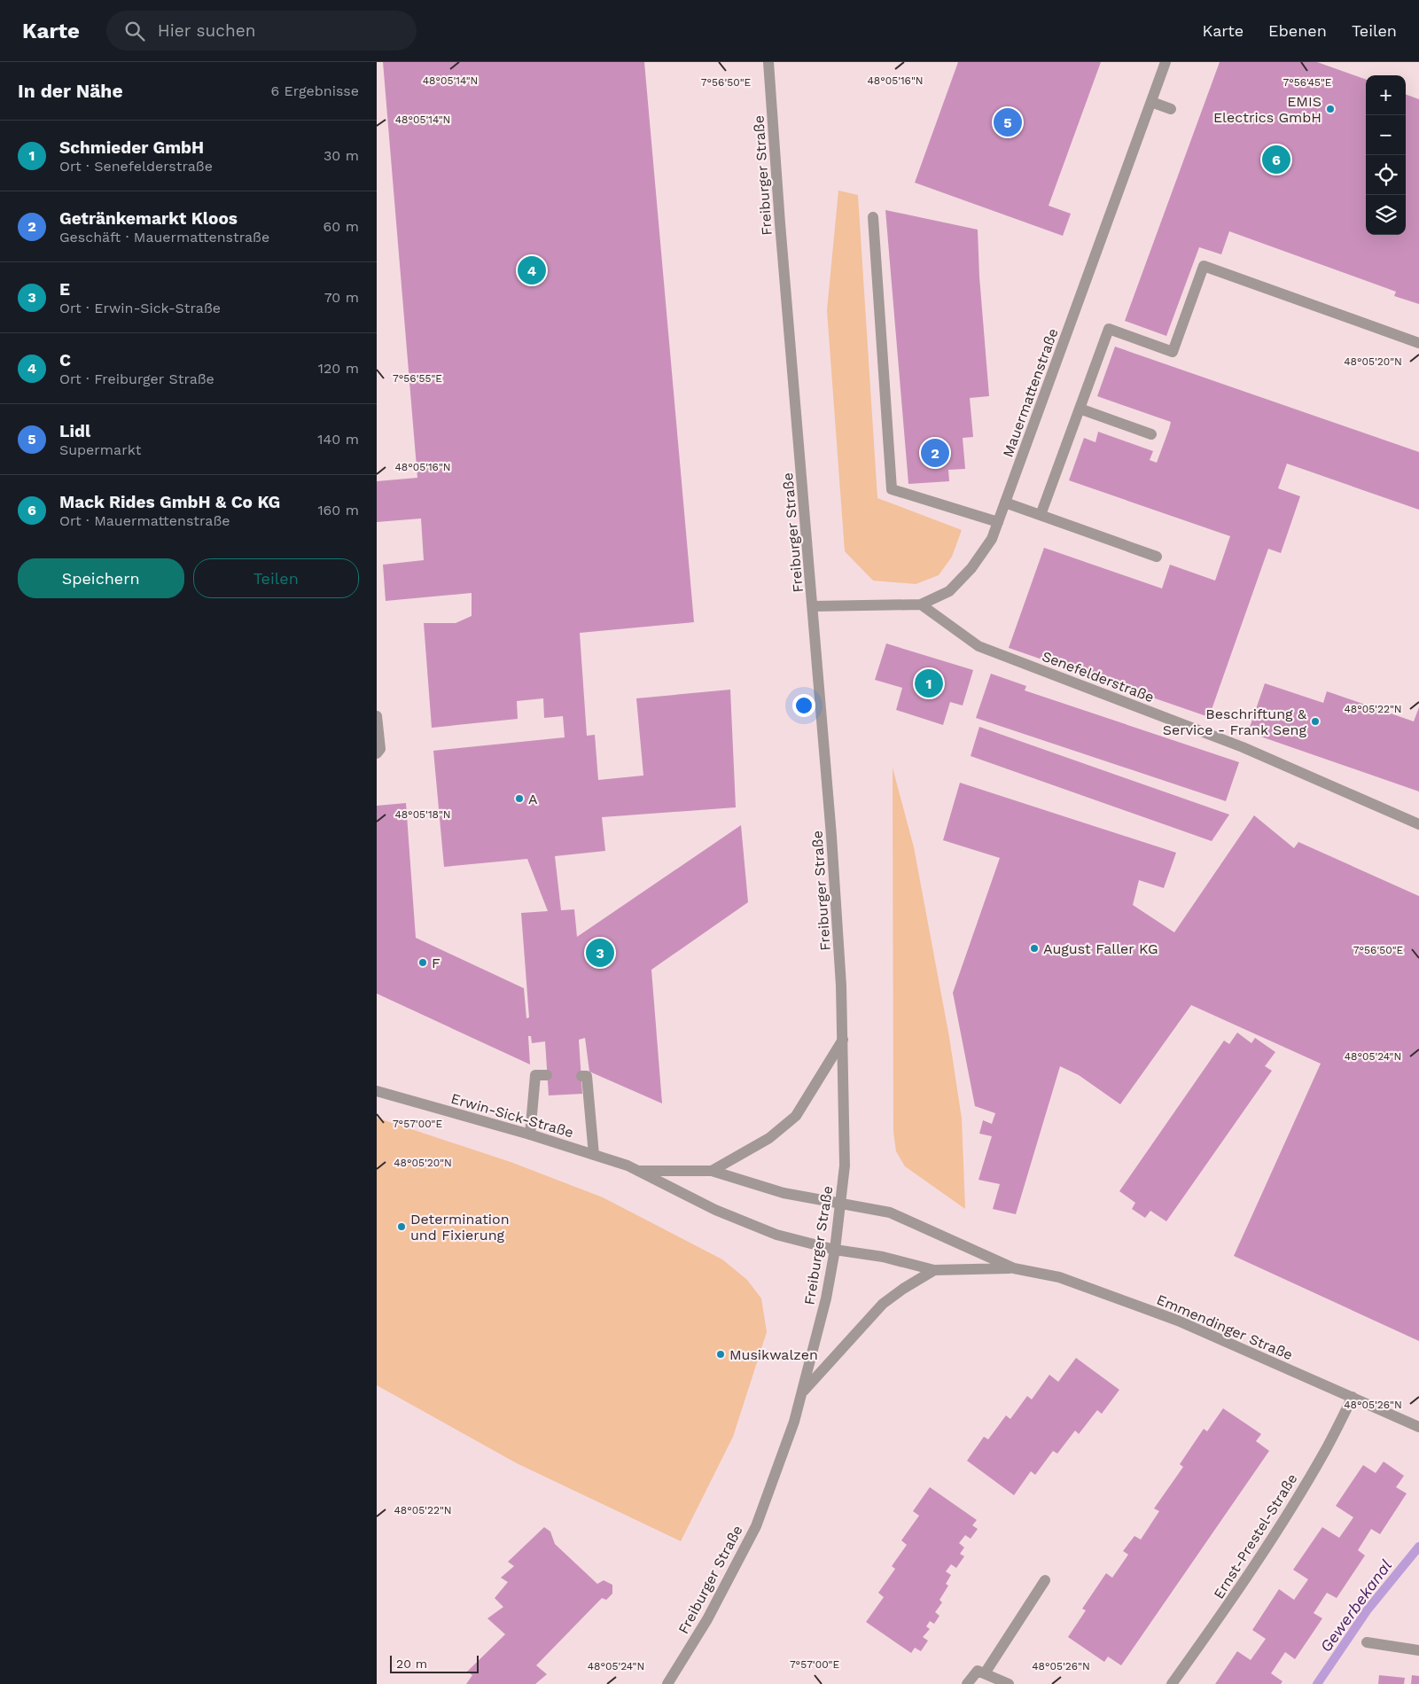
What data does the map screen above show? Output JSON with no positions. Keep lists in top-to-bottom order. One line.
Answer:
{"streets":{"street":["Freiburger Straße","Mauermattenstraße","Senefelderstraße","Erwin-Sick-Straße","Emmendinger Straße","Ernst-Prestel-Straße"]},"crossings":[["Freiburger Straße","Mauermattenstraße"],["Freiburger Straße","Erwin-Sick-Straße"],["Freiburger Straße","Emmendinger Straße"],["Mauermattenstraße","Senefelderstraße"],["Erwin-Sick-Straße","Emmendinger Straße"],["Emmendinger Straße","Ernst-Prestel-Straße"]],"water":["Gewerbekanal"],"places":["EMIS Electrics GmbH","Beschriftung & Service - Frank Seng","A","August Faller KG","F","Determination und Fixierung","Musikwalzen"],"scale_bar":"20 m","page":{"header":"Karte","search":"Hier suchen","nav":["Karte","Ebenen","Teilen"],"heading":["In der Nähe","6 Ergebnisse"],"map_buttons":["+","−"],"pins":["5","6","4","2","1","3"],"list":[{"mark":"1","name":"Schmieder GmbH","note":"Ort · Senefelderstraße","value":"30 m"},{"mark":"2","name":"Getränkemarkt Kloos","note":"Geschäft · Mauermattenstraße","value":"60 m"},{"mark":"3","name":"E","note":"Ort · Erwin-Sick-Straße","value":"70 m"},{"mark":"4","name":"C","note":"Ort · Freiburger Straße","value":"120 m"},{"mark":"5","name":"Lidl","note":"Supermarkt","value":"140 m"},{"mark":"6","name":"Mack Rides GmbH & Co KG","note":"Ort · Mauermattenstraße","value":"160 m"}],"buttons":["Speichern","Teilen"],"scale":"20 m"},"coordinates":["48°05'14\"N","48°05'16\"N","7°56'50\"E","7°56'45\"E","48°05'20\"N","7°56'55\"E","48°05'22\"N","48°05'18\"N","48°05'24\"N","7°57'00\"E","48°05'26\"N"]}
